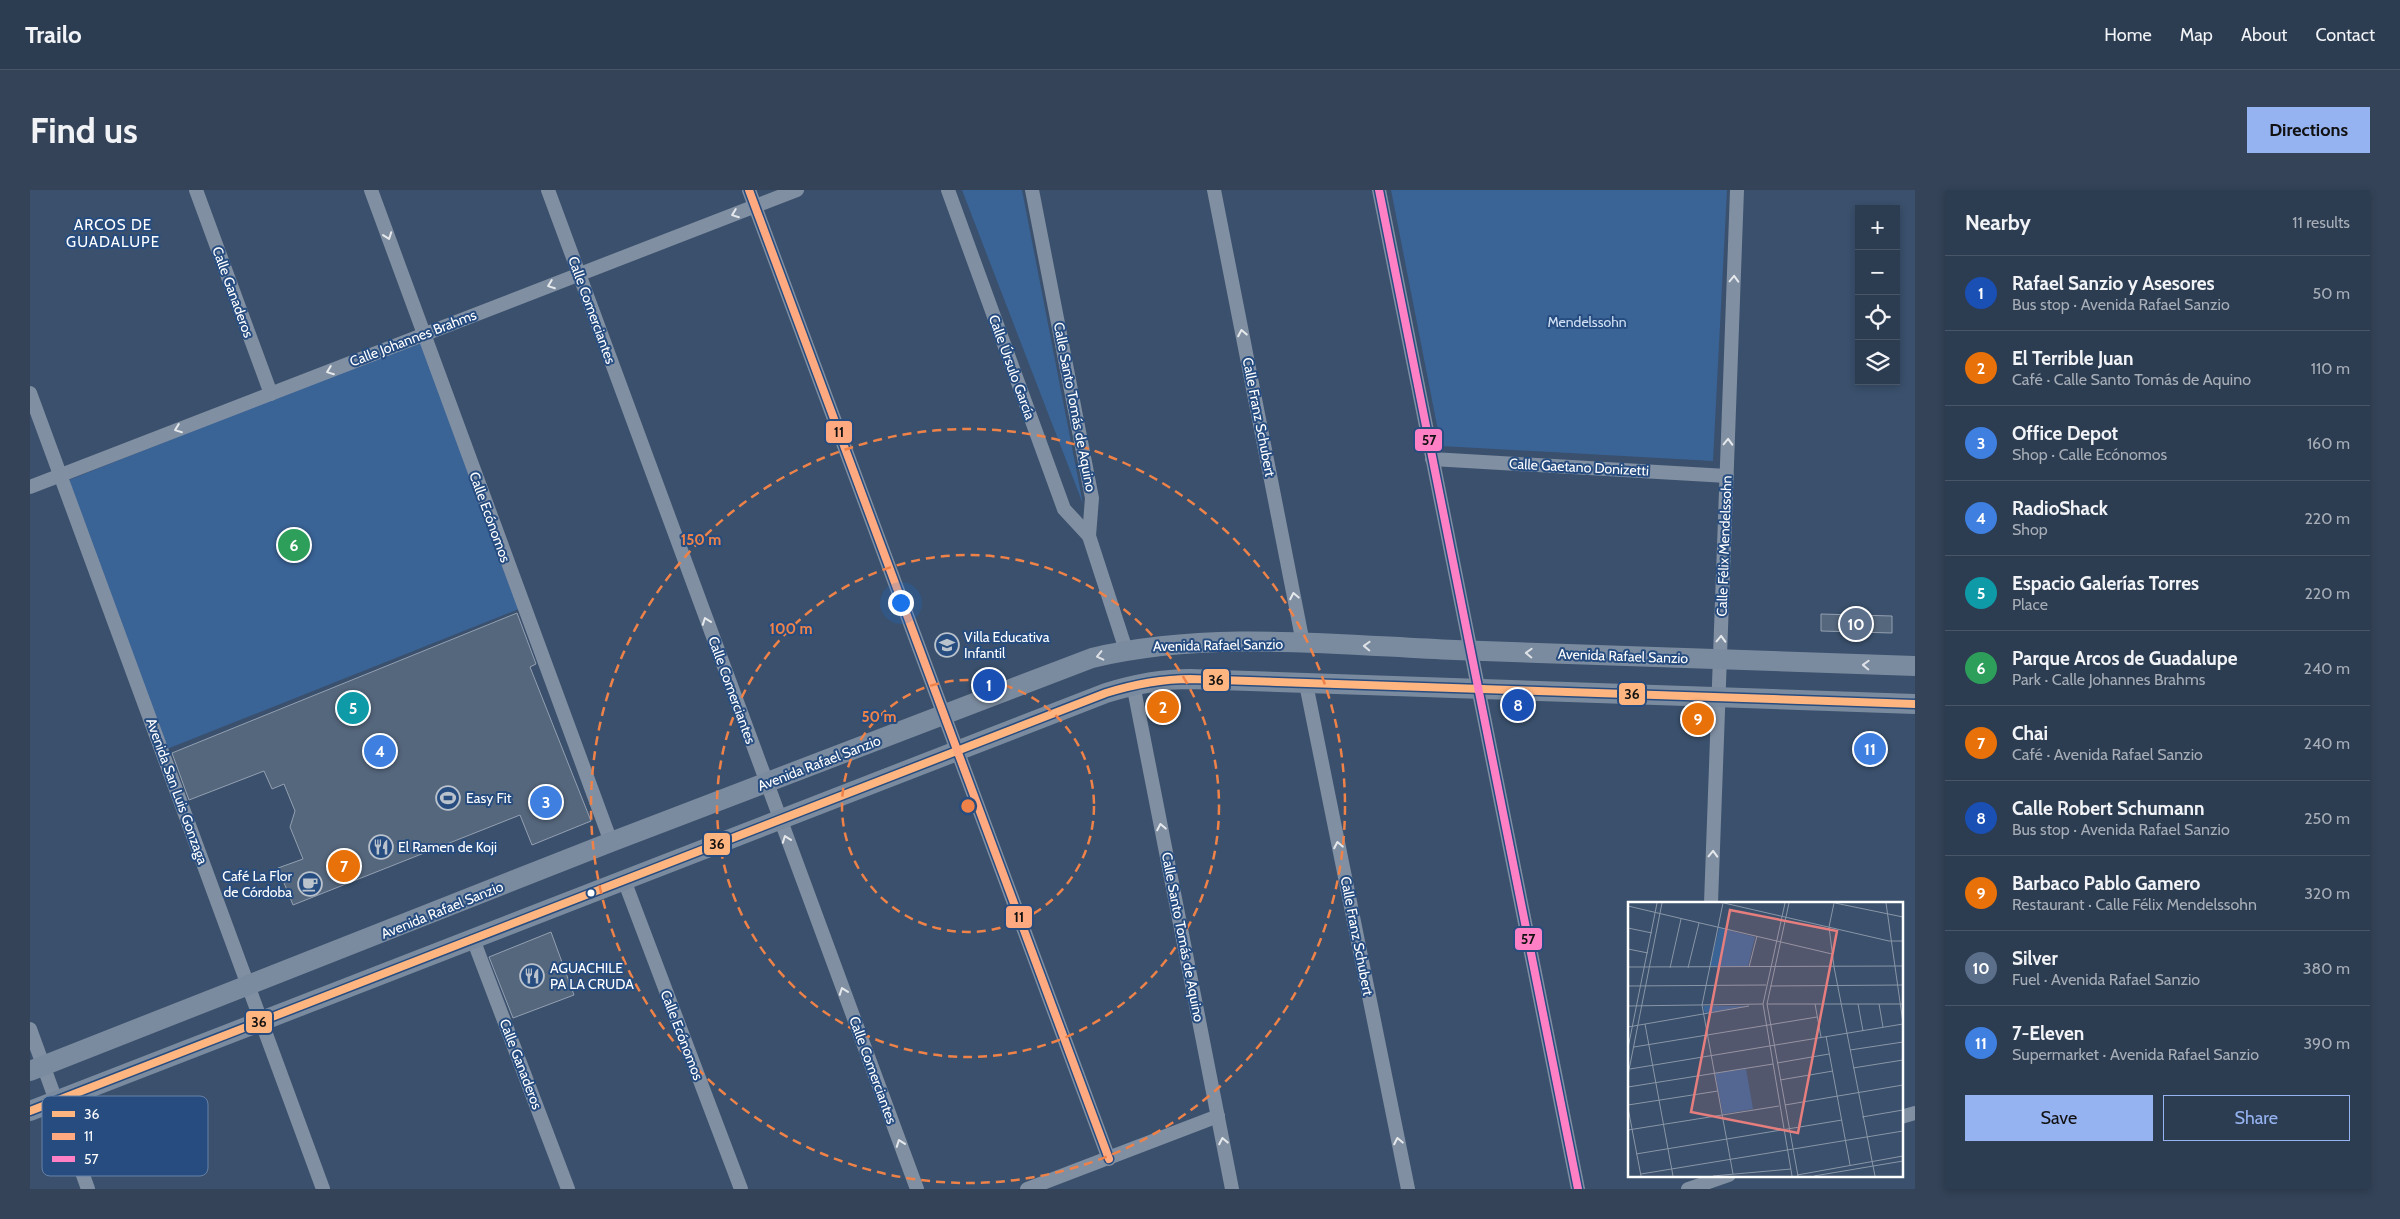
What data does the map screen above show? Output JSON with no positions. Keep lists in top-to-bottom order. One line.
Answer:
{"streets":{"main road":["Avenida Rafael Sanzio"],"street":["Calle Ganaderos","Calle Comerciantes","Calle Johannes Brahms","Calle Úrsulo García","Calle Santo Tomás de Aquino","Calle Franz Schubert","Calle Gaetano Donizetti","Calle Ecónomos","Calle Félix Mendelssohn","Avenida San Luis Gonzaga"]},"crossings":[["Calle Ganaderos","Calle Johannes Brahms"],["Calle Comerciantes","Calle Johannes Brahms"],["Calle Comerciantes","Avenida Rafael Sanzio"],["Calle Johannes Brahms","Calle Ecónomos"],["Calle Johannes Brahms","Avenida San Luis Gonzaga"],["Calle Úrsulo García","Calle Santo Tomás de Aquino"],["Calle Santo Tomás de Aquino","Avenida Rafael Sanzio"],["Calle Franz Schubert","Avenida Rafael Sanzio"],["Calle Gaetano Donizetti","Calle Félix Mendelssohn"],["Calle Ecónomos","Avenida Rafael Sanzio"],["Calle Félix Mendelssohn","Avenida Rafael Sanzio"],["Avenida Rafael Sanzio","Avenida San Luis Gonzaga"]],"one_way":["Calle Comerciantes","Calle Johannes Brahms","Calle Santo Tomás de Aquino","Calle Franz Schubert","Calle Félix Mendelssohn"],"districts":["ARCOS DE GUADALUPE"],"parks":["Mendelssohn"],"places":{"school or university":["Villa Educativa Infantil"],"sports":["Easy Fit"],"restaurant":["El Ramen de Koji","AGUACHILE PA LA CRUDA"],"cafe":["Café La Flor de Córdoba"]},"lines":["transit line 11","transit line 57","transit line 36"],"legend":["36","11","57"],"page":{"header":"Trailo","nav":["Home","Map","About","Contact"],"buttons":["Directions",["Save","Share"]],"title":"Find us","heading":["Nearby","11 results"],"map_buttons":["+","−"],"list":[{"mark":"1","name":"Rafael Sanzio y Asesores","note":"Bus stop · Avenida Rafael Sanzio","value":"50 m"},{"mark":"2","name":"El Terrible Juan","note":"Café · Calle Santo Tomás de Aquino","value":"110 m"},{"mark":"3","name":"Office Depot","note":"Shop · Calle Ecónomos","value":"160 m"},{"mark":"4","name":"RadioShack","note":"Shop","value":"220 m"},{"mark":"5","name":"Espacio Galerías Torres","note":"Place","value":"220 m"},{"mark":"6","name":"Parque Arcos de Guadalupe","note":"Park · Calle Johannes Brahms","value":"240 m"},{"mark":"7","name":"Chai","note":"Café · Avenida Rafael Sanzio","value":"240 m"},{"mark":"8","name":"Calle Robert Schumann","note":"Bus stop · Avenida Rafael Sanzio","value":"250 m"},{"mark":"9","name":"Barbaco Pablo Gamero","note":"Restaurant · Calle Félix Mendelssohn","value":"320 m"},{"mark":"10","name":"Silver","note":"Fuel · Avenida Rafael Sanzio","value":"380 m"},{"mark":"11","name":"7-Eleven","note":"Supermarket · Avenida Rafael Sanzio","value":"390 m"}],"pins":["6","10","1","8","2","5","9","11","4","3","7"]},"rings":["150 m","100 m","50 m"]}
